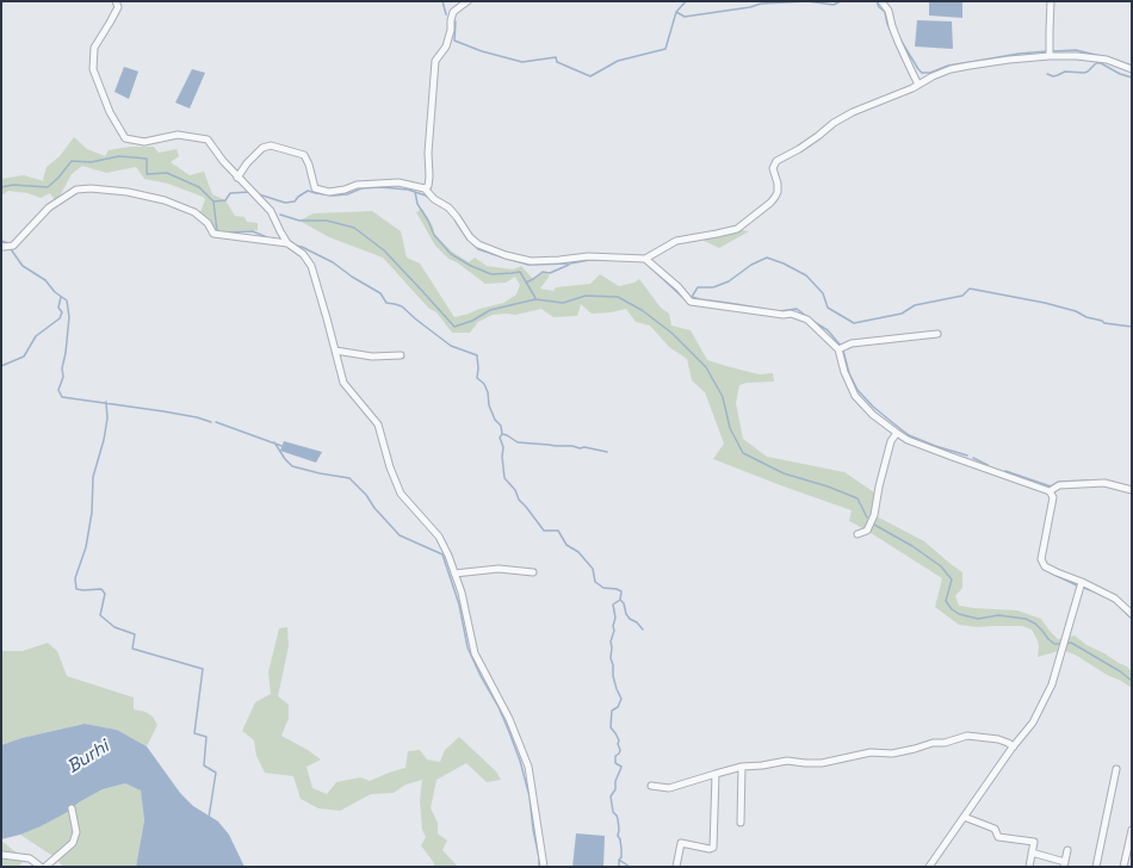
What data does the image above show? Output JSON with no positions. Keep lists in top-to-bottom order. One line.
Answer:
{"water":["Burhi"]}
